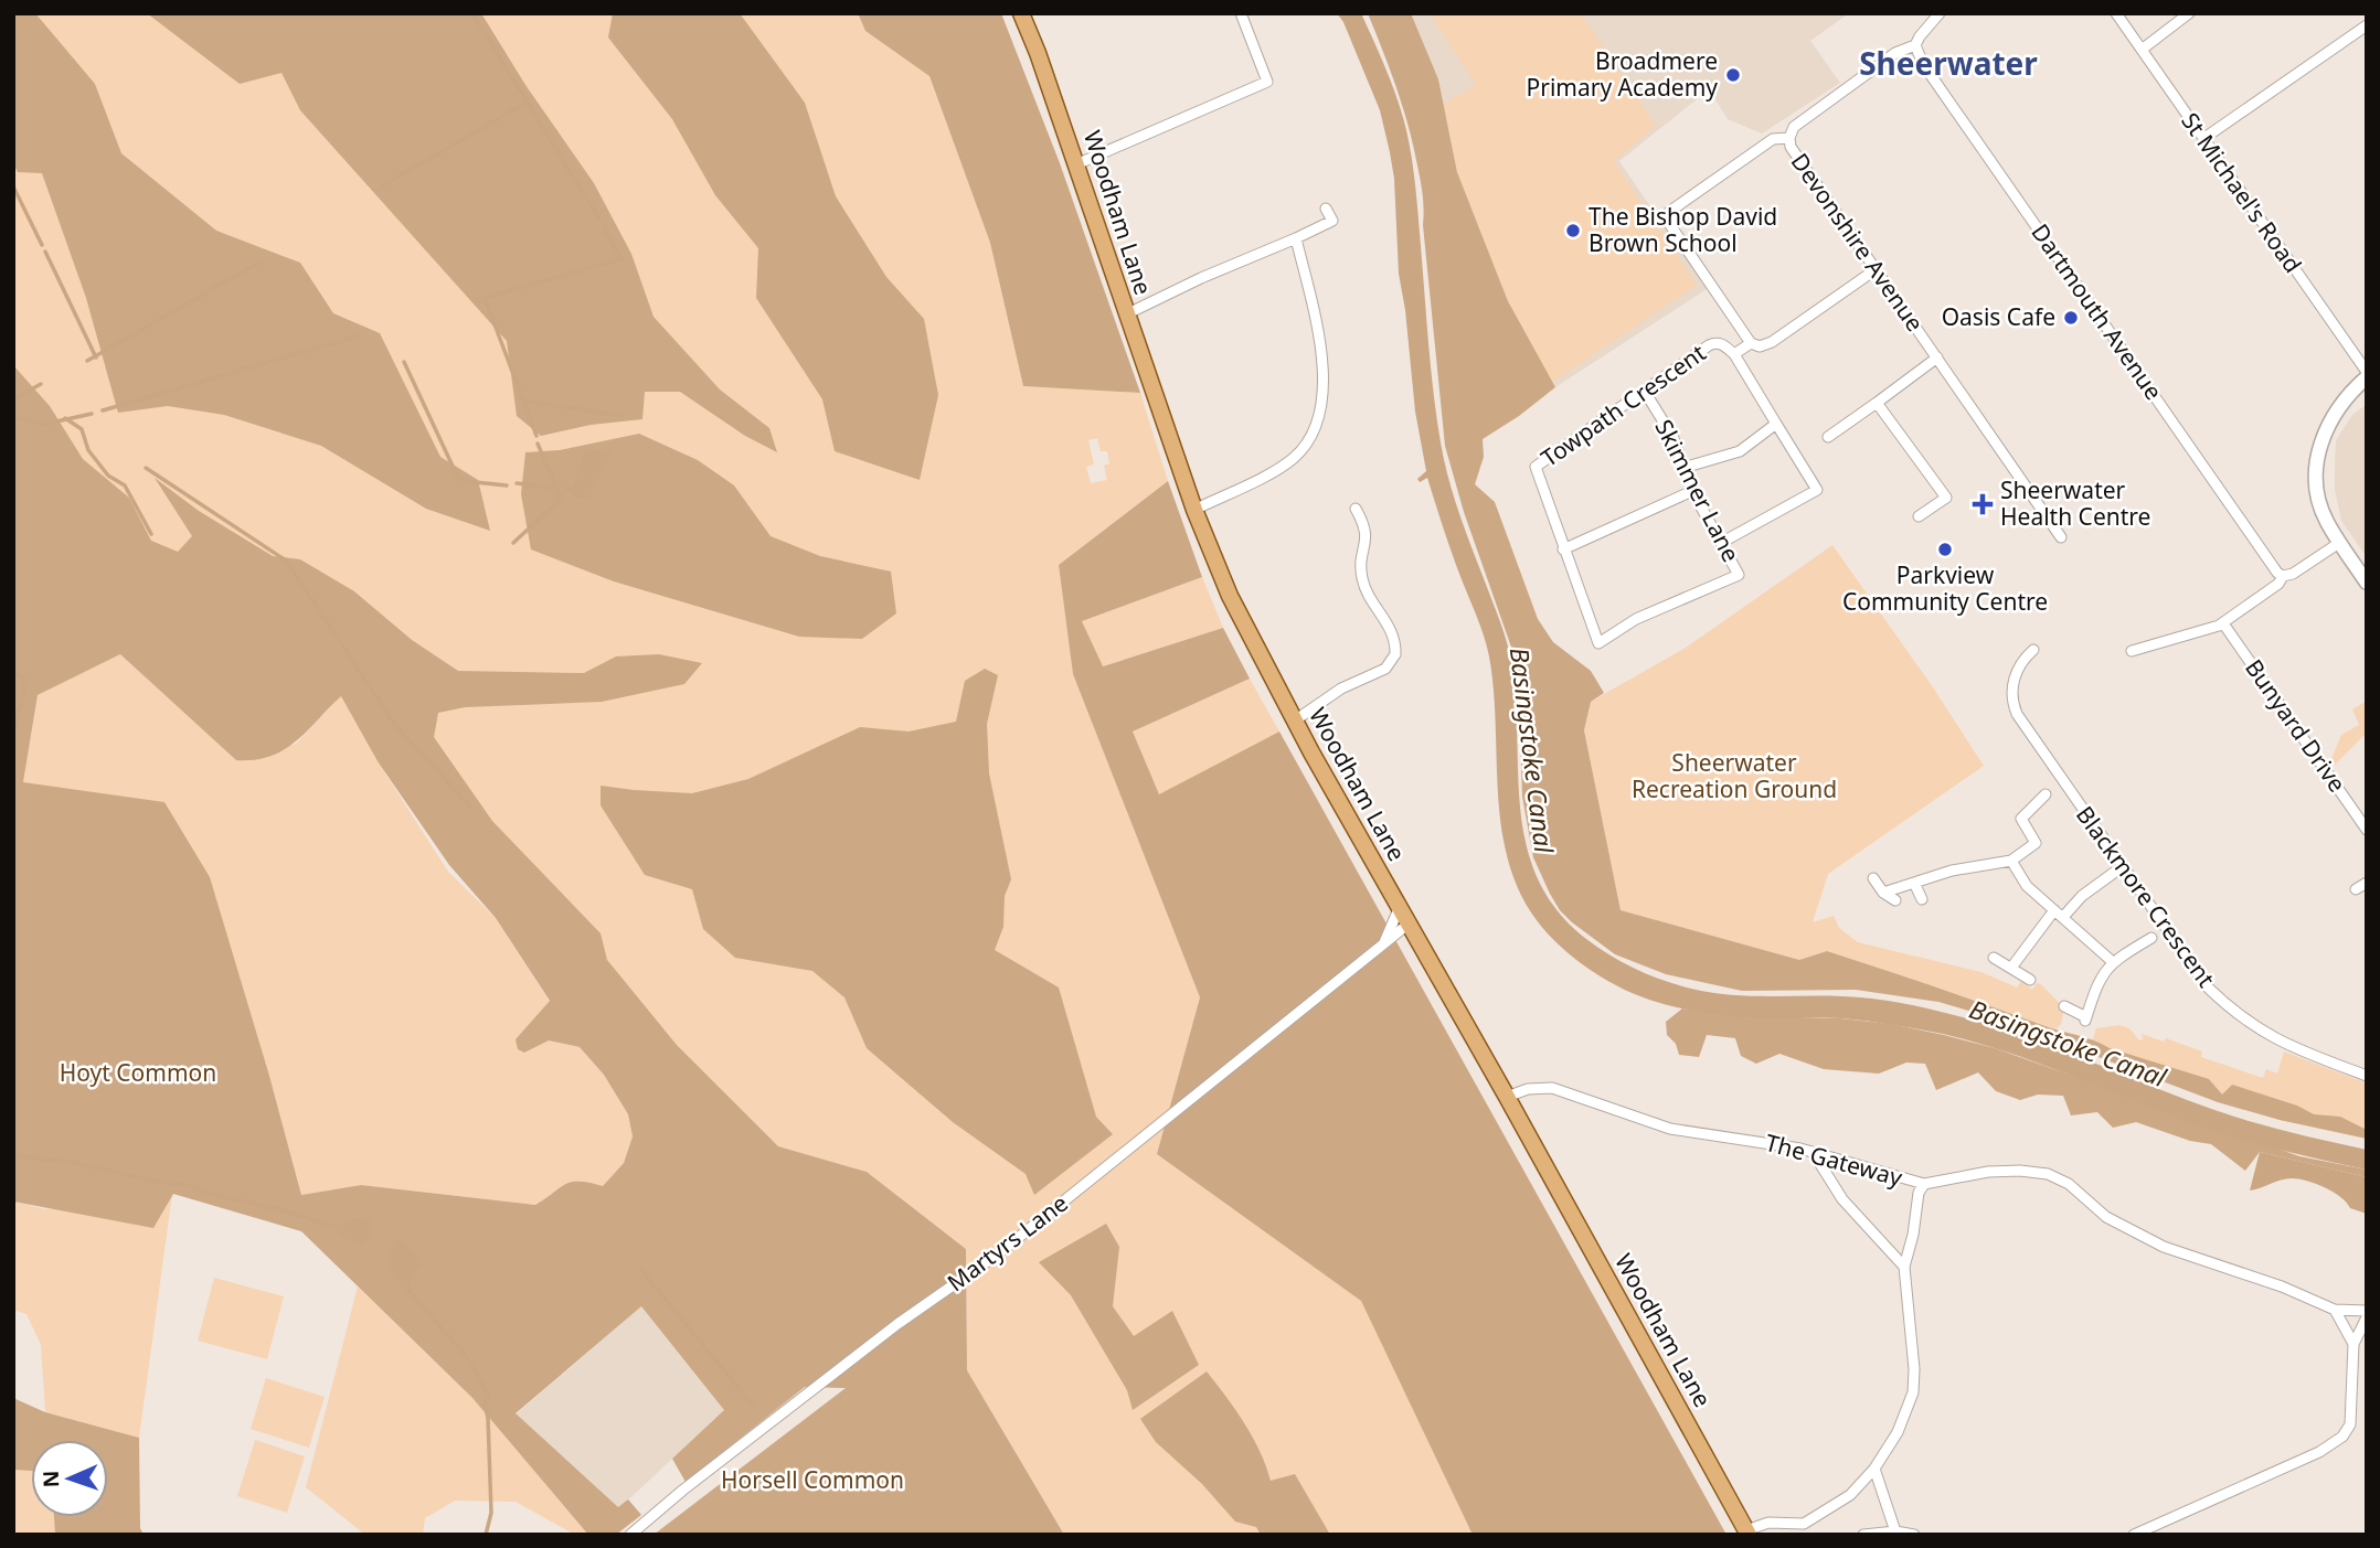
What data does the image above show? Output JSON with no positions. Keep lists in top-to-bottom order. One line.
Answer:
{"streets":{"main road":["Woodham Lane"],"street":["St Michael's Road","Devonshire Avenue","Dartmouth Avenue","Towpath Crescent","Skimmer Lane","Bunyard Drive","Blackmore Crescent","The Gateway","Martyrs Lane"]},"crossings":[["Woodham Lane","The Gateway"],["Woodham Lane","Martyrs Lane"],["Devonshire Avenue","Dartmouth Avenue"],["Devonshire Avenue","Towpath Crescent"],["Towpath Crescent","Skimmer Lane"]],"districts":["Sheerwater"],"water":["Basingstoke Canal"],"parks":["Sheerwater Recreation Ground","Hoyt Common","Horsell Common"],"places":{"other":["Broadmere Primary Academy","The Bishop David Brown School","Oasis Cafe","Parkview Community Centre"],"health":["Sheerwater Health Centre"]},"north":"left"}
